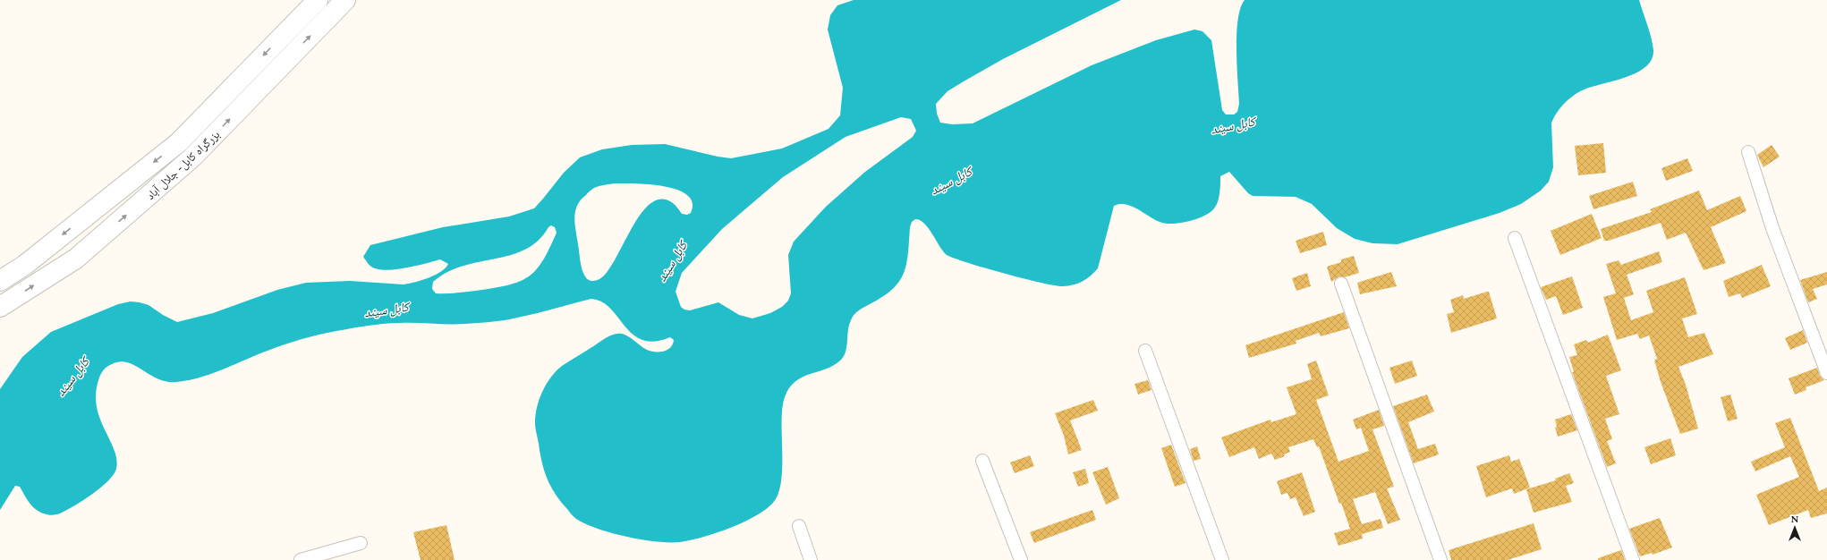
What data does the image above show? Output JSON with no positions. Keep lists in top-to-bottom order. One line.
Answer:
{"streets":{"highway":["بزرگراه کابل- جلال آباد"]},"water":["کابل سيند"],"north":"top"}
